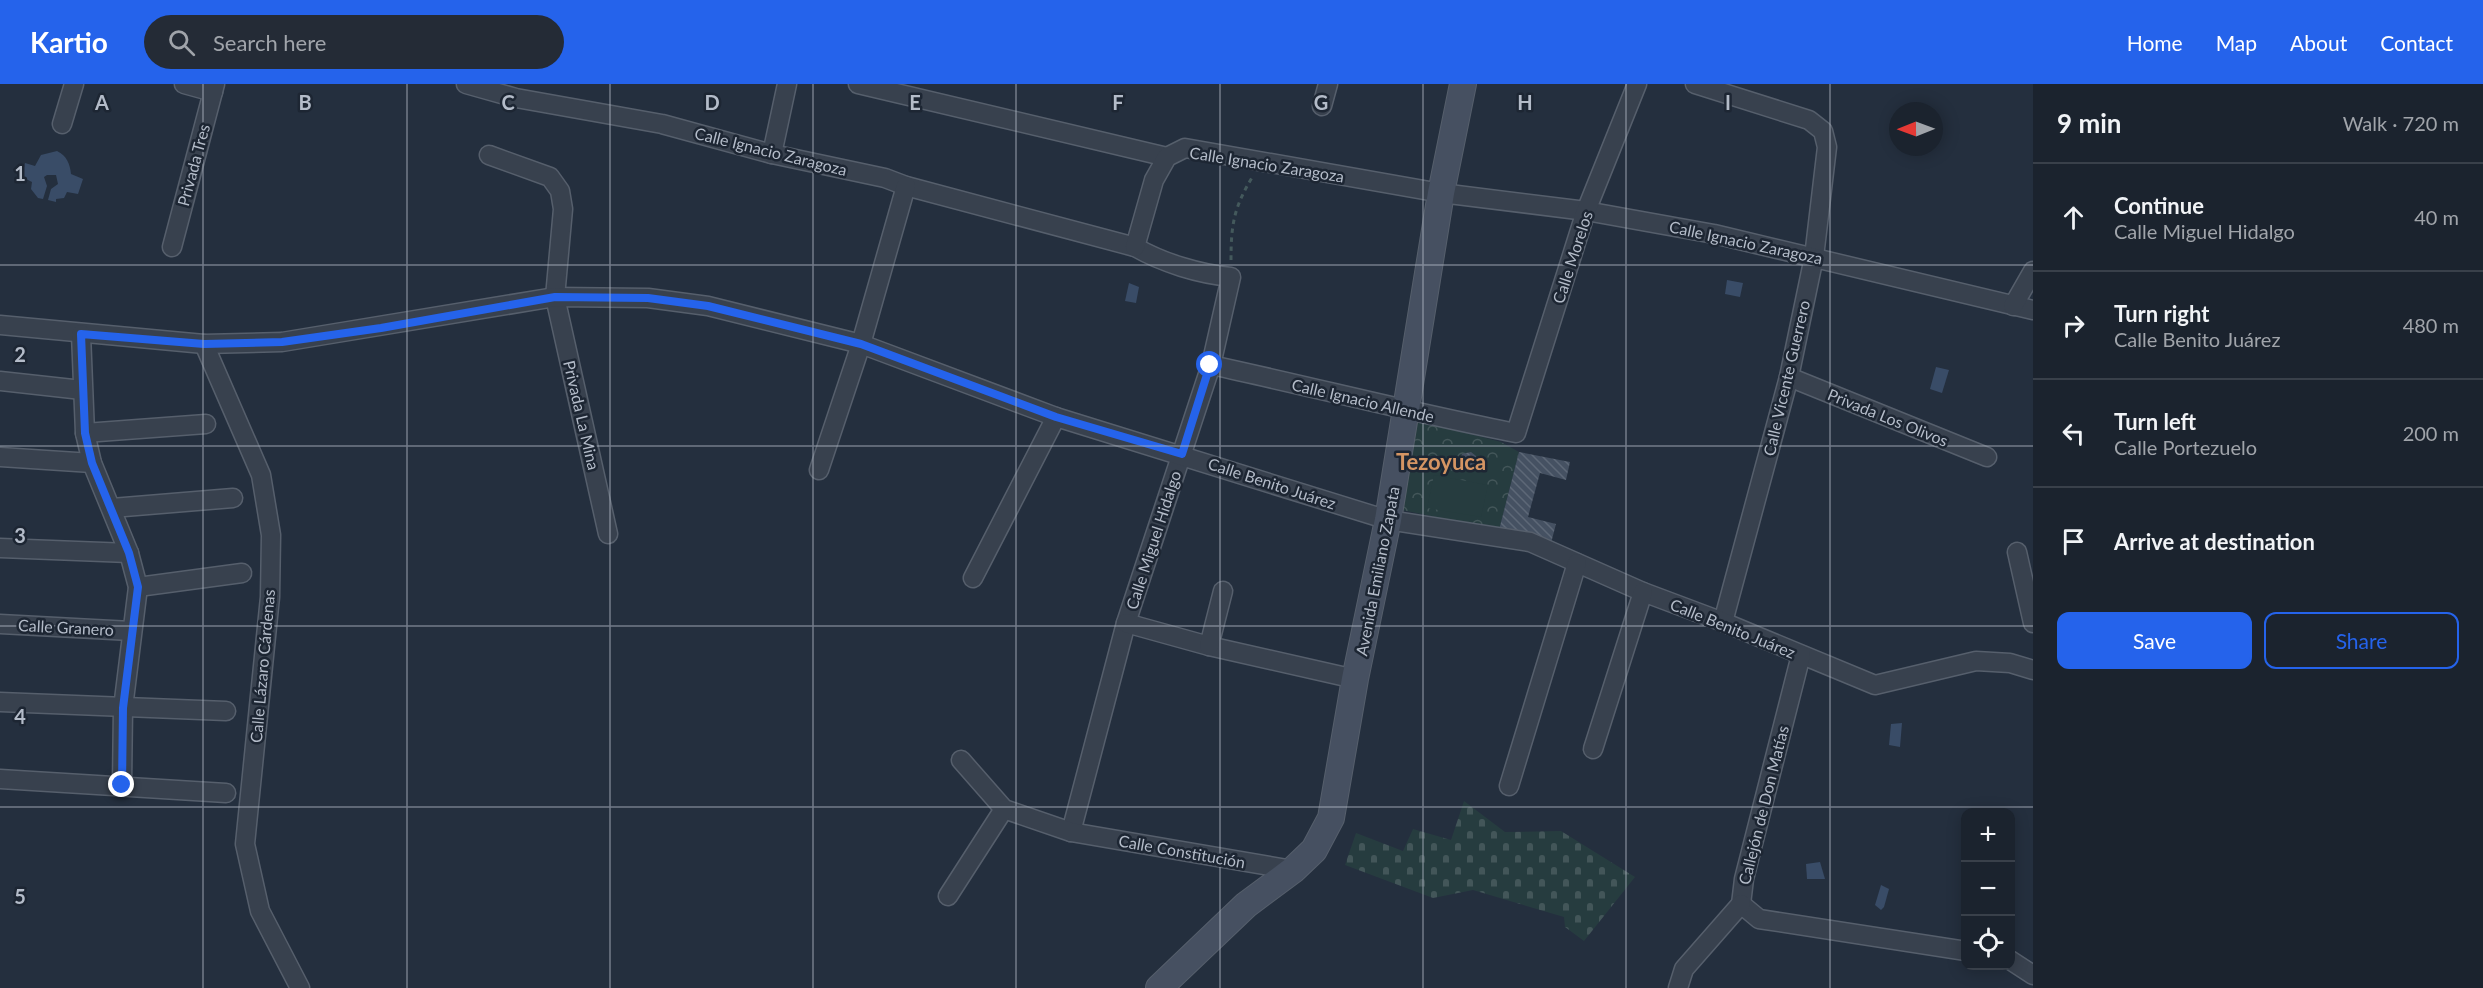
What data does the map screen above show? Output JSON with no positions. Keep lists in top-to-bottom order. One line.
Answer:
{"streets":{"street":["Calle Ignacio Zaragoza","Privada Tres","Calle Morelos","Calle Vicente Guerrero","Calle Ignacio Allende","Privada La Mina","Privada Los Olivos","Calle Benito Juárez","Calle Miguel Hidalgo","Avenida Emiliano Zapata","Calle Granero","Calle Lázaro Cárdenas","Callejón de Don Matías","Calle Constitución"]},"crossings":[["Calle Ignacio Zaragoza","Calle Morelos"],["Calle Ignacio Zaragoza","Calle Vicente Guerrero"],["Calle Ignacio Zaragoza","Avenida Emiliano Zapata"],["Calle Morelos","Calle Ignacio Allende"],["Calle Vicente Guerrero","Privada Los Olivos"],["Calle Vicente Guerrero","Calle Benito Juárez"],["Calle Ignacio Allende","Calle Miguel Hidalgo"],["Calle Ignacio Allende","Avenida Emiliano Zapata"],["Privada La Mina","Calle Benito Juárez"],["Calle Benito Juárez","Calle Miguel Hidalgo"],["Calle Benito Juárez","Avenida Emiliano Zapata"],["Calle Benito Juárez","Calle Lázaro Cárdenas"],["Calle Benito Juárez","Callejón de Don Matías"],["Calle Miguel Hidalgo","Avenida Emiliano Zapata"],["Calle Miguel Hidalgo","Calle Constitución"],["Avenida Emiliano Zapata","Calle Constitución"]],"districts":["Tezoyuca"],"north":"left","page":{"header":"Kartio","search":"Search here","nav":["Home","Map","About","Contact"],"heading":["9 min","Walk · 720 m"],"list":[["Continue","Calle Miguel Hidalgo","40 m"],["Turn right","Calle Benito Juárez","480 m"],["Turn left","Calle Portezuelo","200 m"],"Arrive at destination"],"buttons":["Save","Share"],"map_buttons":["+","−"]},"grid":{"columns":["A","B","C","D","E","F","G","H","I"],"rows":["1","2","3","4","5"]}}
